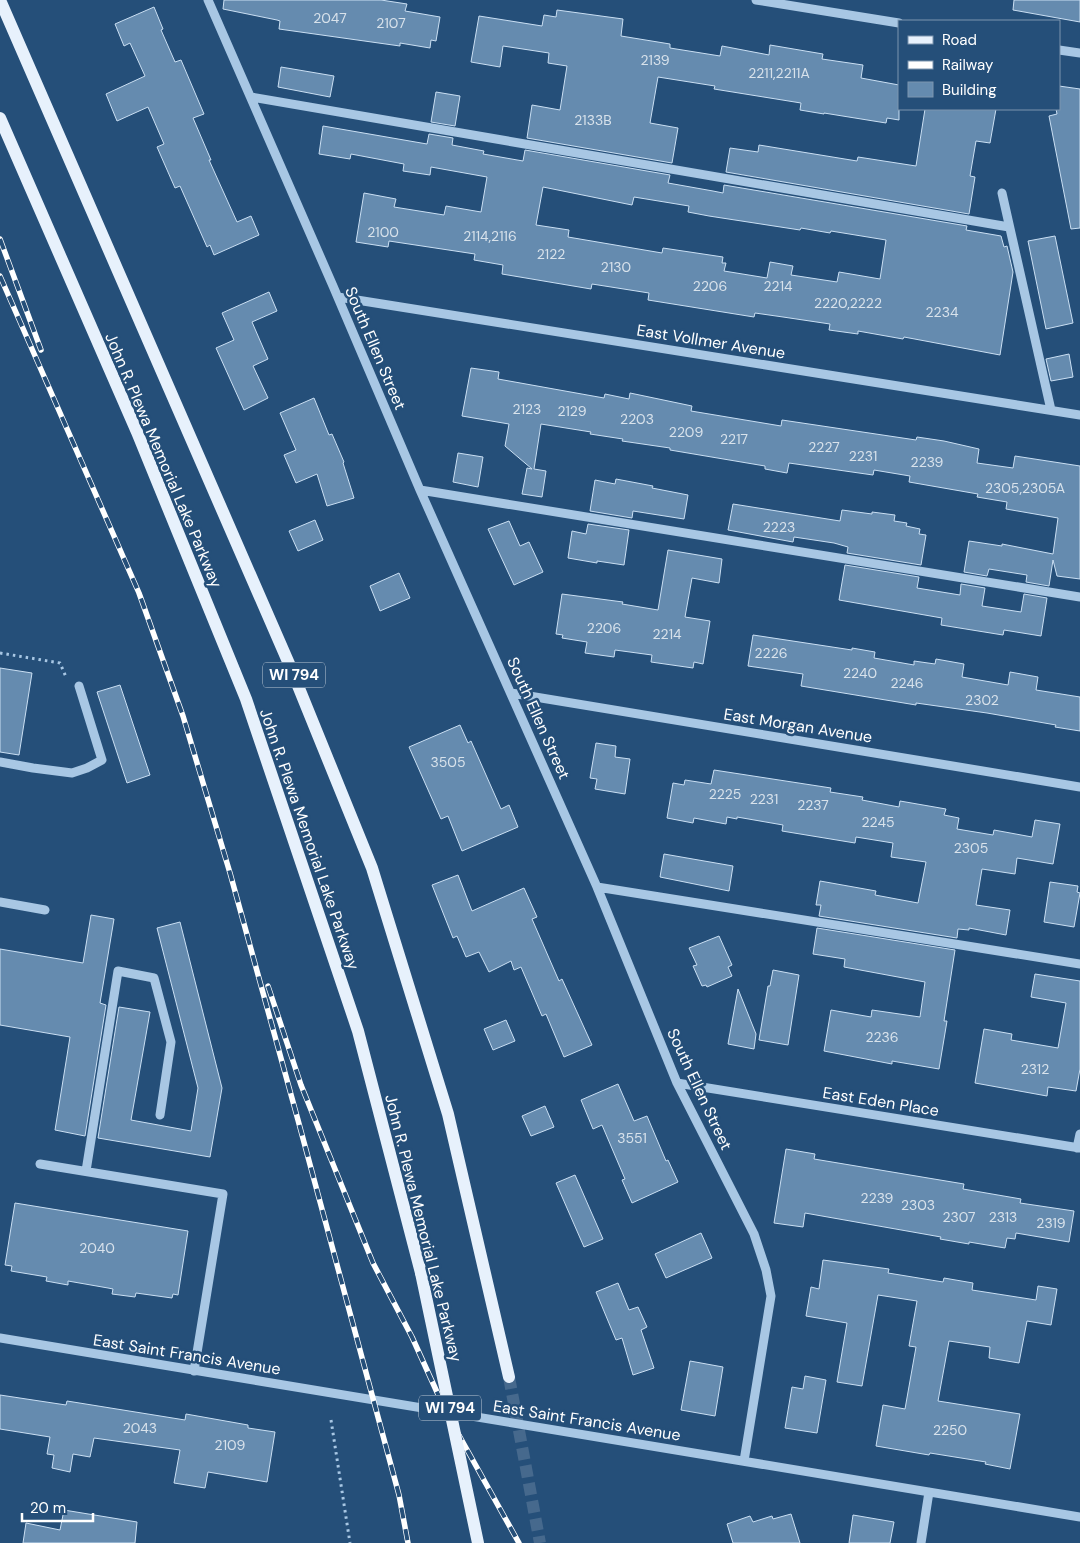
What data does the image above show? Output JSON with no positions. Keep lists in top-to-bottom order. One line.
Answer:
{"streets":{"main road":["John R. Plewa Memorial Lake Parkway","WI 794"],"street":["East Vollmer Avenue","South Ellen Street","East Morgan Avenue","East Eden Place","East Saint Francis Avenue"]},"crossings":[["East Vollmer Avenue","South Ellen Street"],["South Ellen Street","East Morgan Avenue"],["South Ellen Street","East Eden Place"],["South Ellen Street","East Saint Francis Avenue"]],"house_numbers":["2047","2107","2139","2211,2211A","2133B","2100","2114,2116","2122","2130","2206","2214","2220,2222","2234","2123","2129","2203","2209","2217","2227","2231","2239","2305,2305A","2223","2206","2214","2226","2240","2246","2302","3505","2225","2231","2237","2245","2305","2236","2312","3551","2239","2303","2307","2313","2319","2040","2043","2250","2109"],"legend":["Road","Railway","Building"],"scale_bar":"20 m"}
